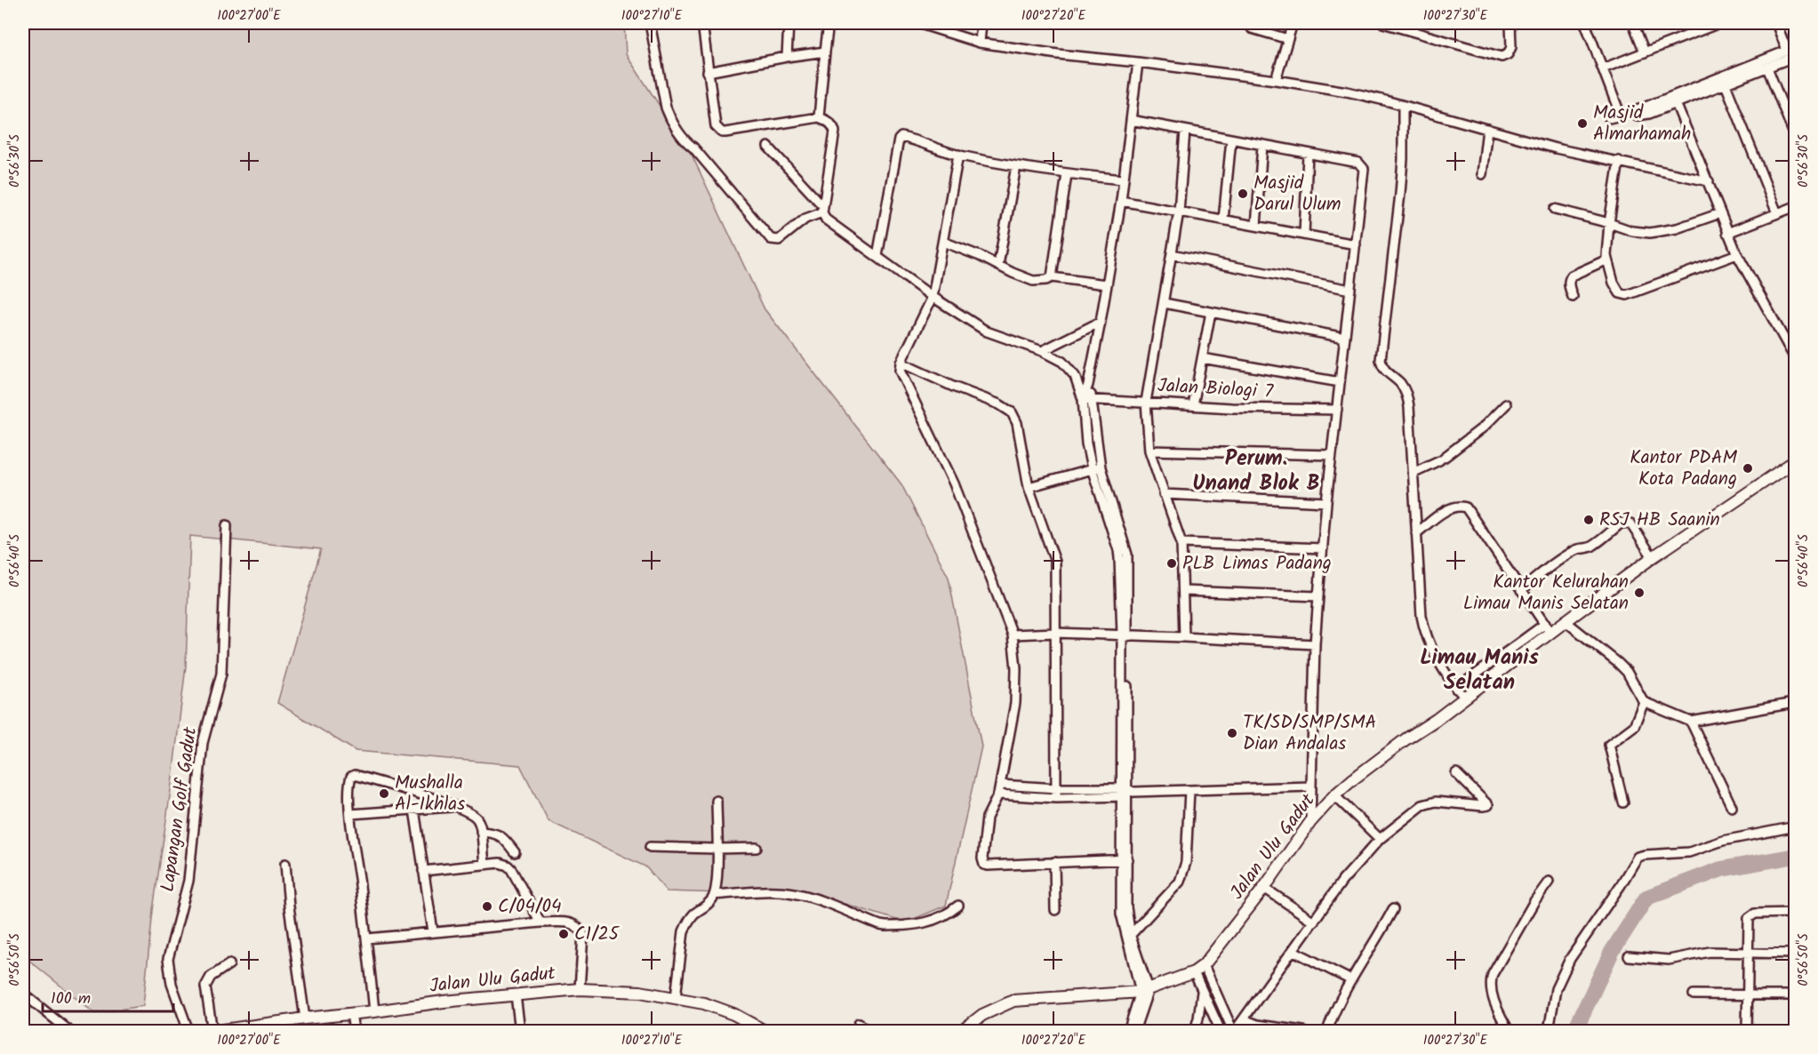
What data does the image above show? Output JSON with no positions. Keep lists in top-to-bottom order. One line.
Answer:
{"streets":{"street":["Jalan Biologi 7","Lapangan Golf Gadut","Jalan Ulu Gadut"]},"districts":["Perum. Unand Blok B","Limau Manis Selatan"],"places":["Masjid Almarhamah","Masjid Darul Ulum","Kantor PDAM Kota Padang","RSJ HB Saanin","PLB Limas Padang","Kantor Kelurahan Limau Manis Selatan","TK/SD/SMP/SMA Dian Andalas","Mushalla Al-Ikhlas","C/04/04","C1/25"],"scale_bar":"100 m","coordinates":["100°27'00\"E","100°27'10\"E","100°27'20\"E","100°27'30\"E","0°56'30\"S","0°56'40\"S","0°56'50\"S"]}
